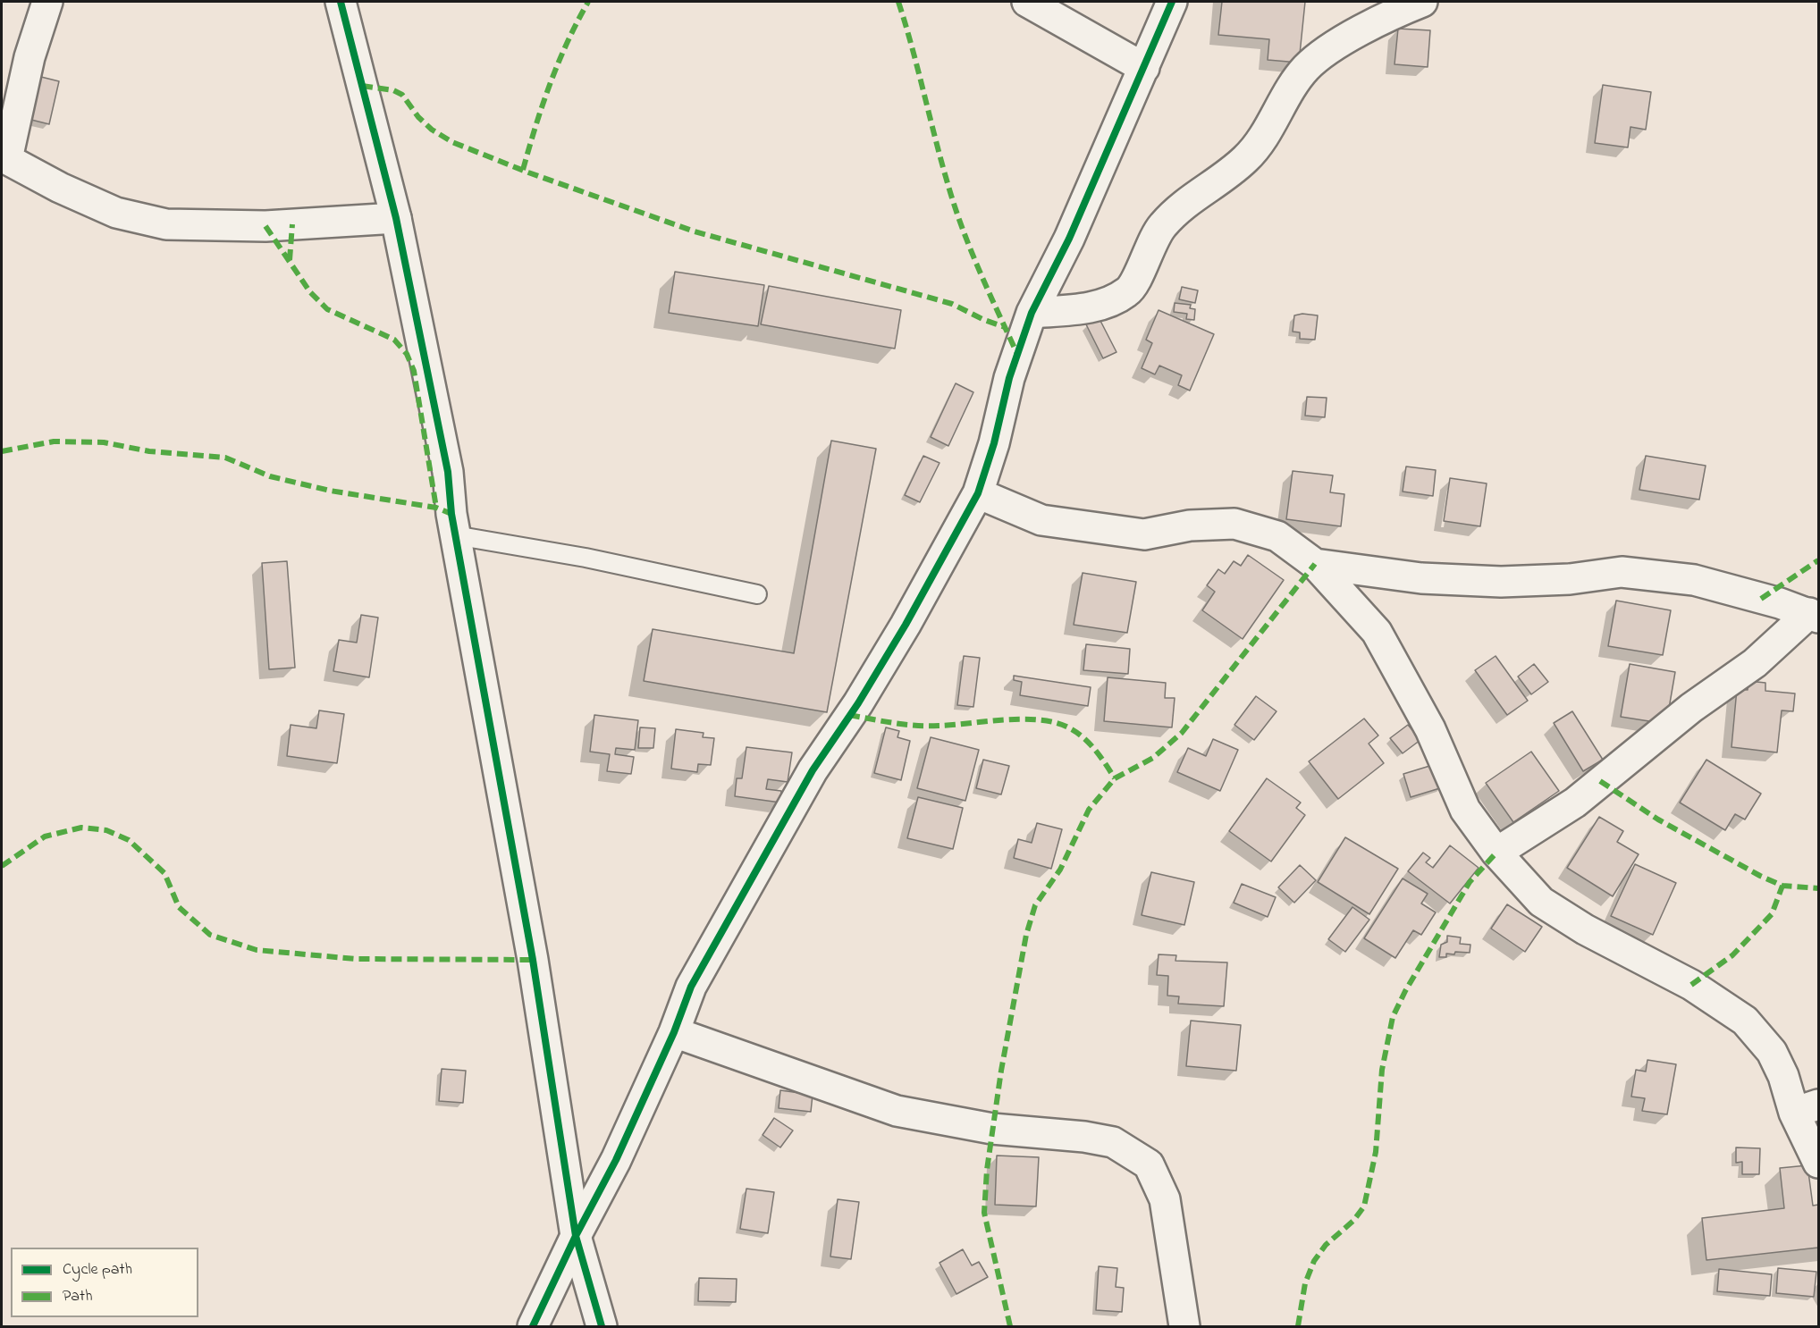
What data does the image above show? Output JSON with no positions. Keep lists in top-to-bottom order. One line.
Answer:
{"legend":["Cycle path","Path"]}
